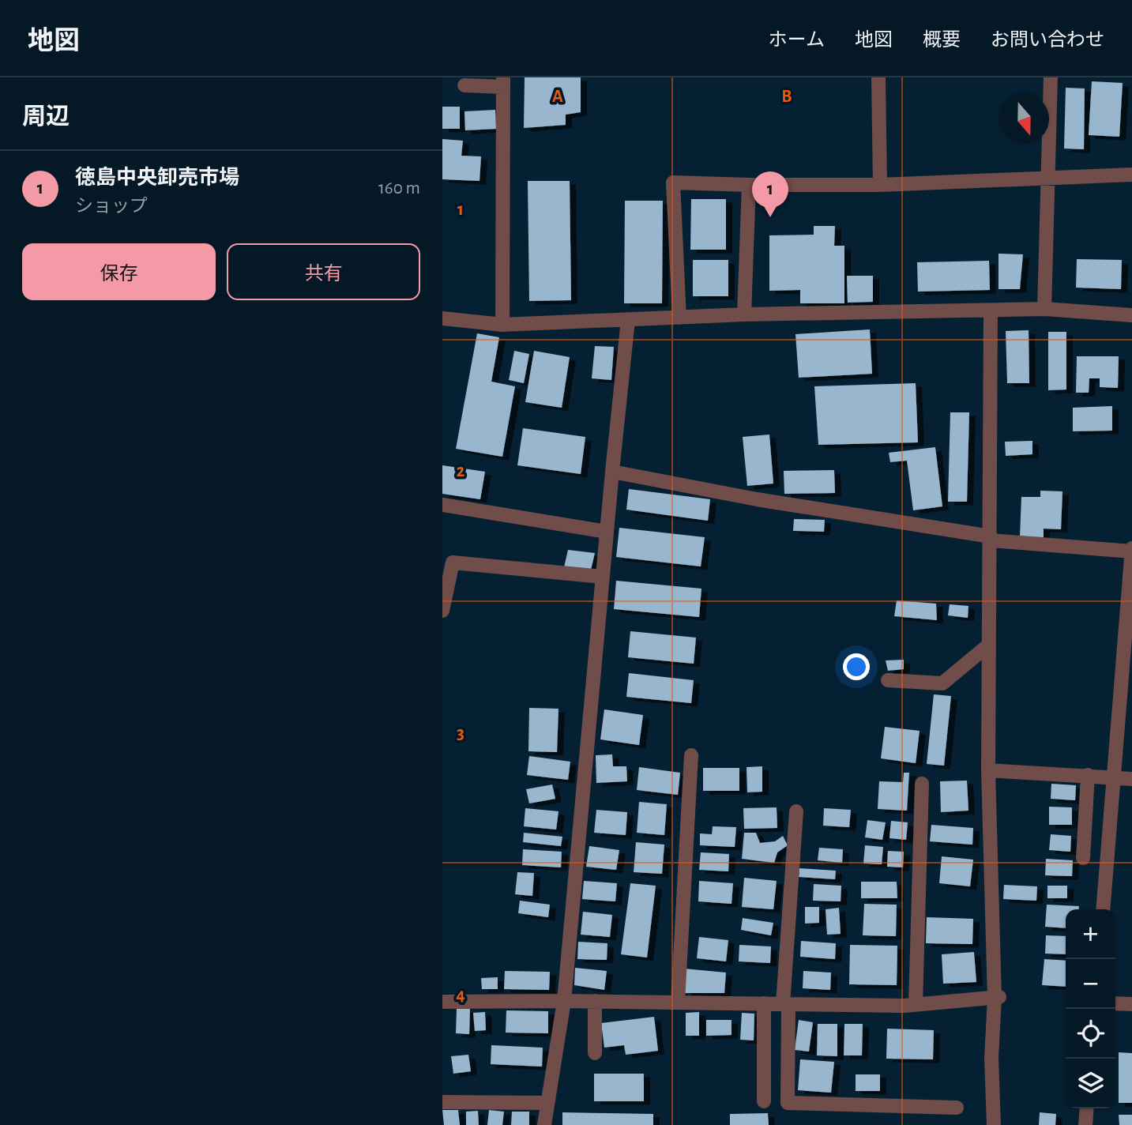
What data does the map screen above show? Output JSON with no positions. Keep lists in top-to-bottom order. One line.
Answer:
{"north":"bottom","page":{"header":"地図","nav":["ホーム","地図","概要","お問い合わせ"],"heading":"周辺","list":[{"mark":"1","name":"徳島中央卸売市場","note":"ショップ","value":"160 m"}],"pins":"1","buttons":["保存","共有"],"map_buttons":["+","−"]},"grid":{"columns":["A","B"],"rows":["1","2","3","4"]}}
